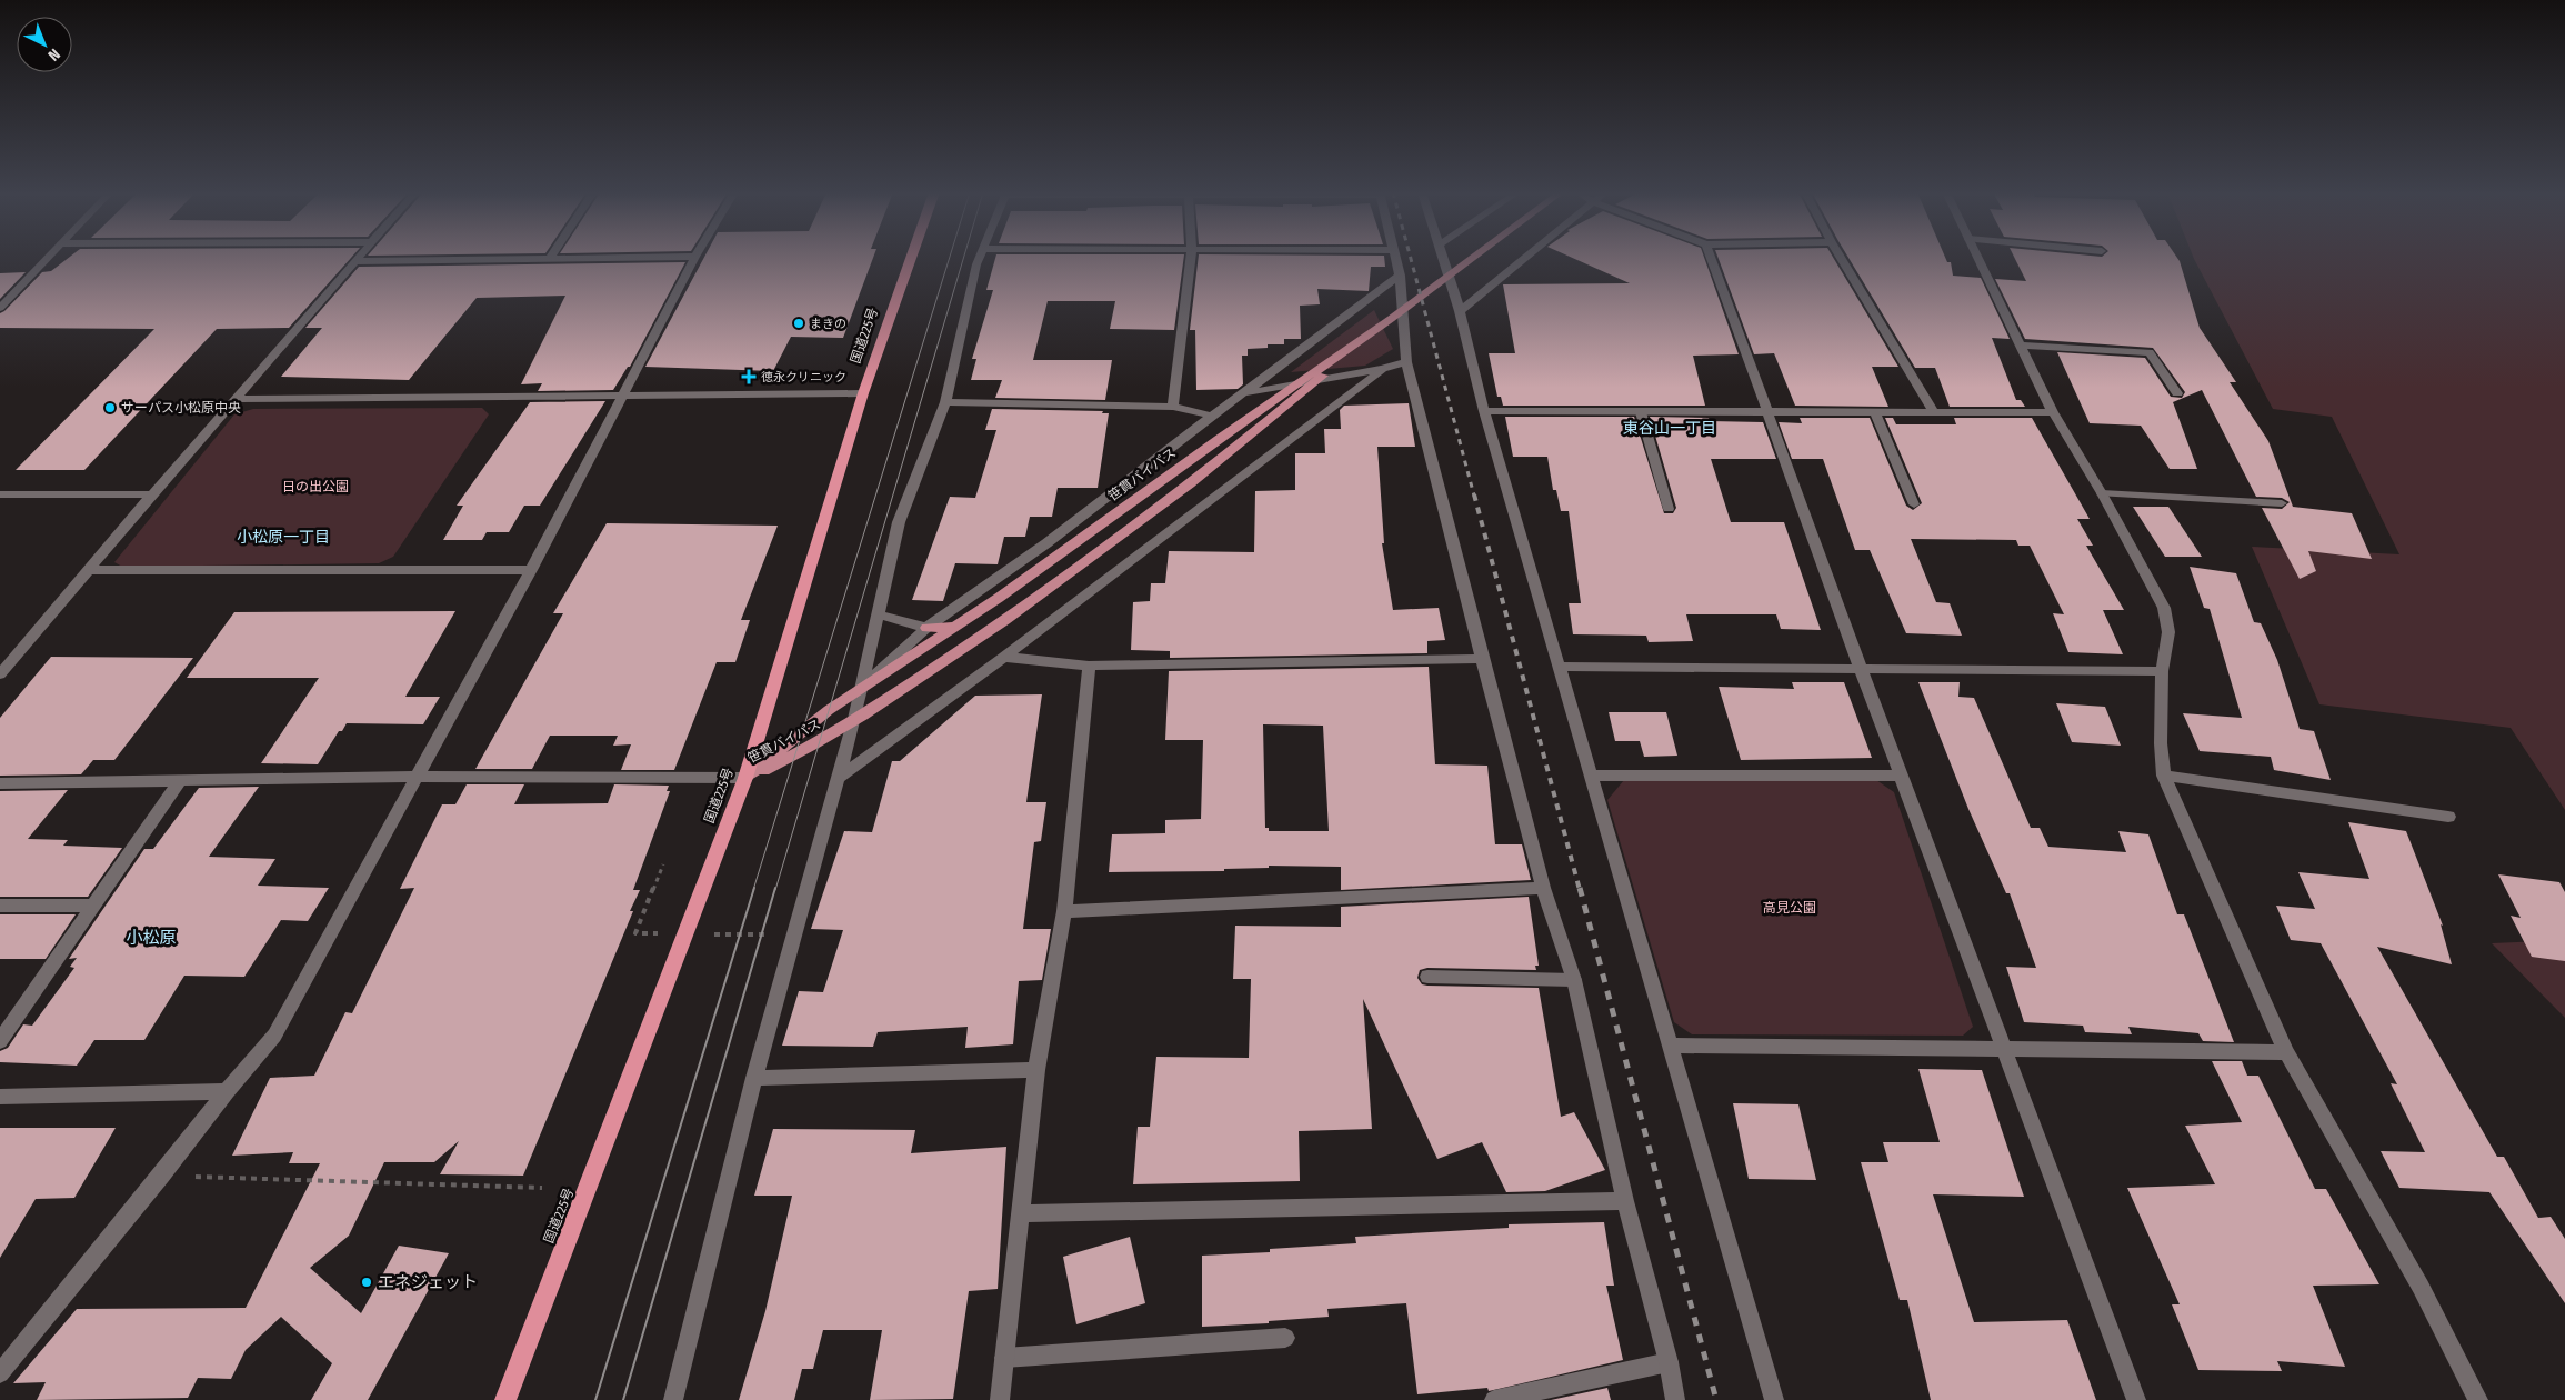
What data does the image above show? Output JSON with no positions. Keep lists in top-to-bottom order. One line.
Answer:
{"streets":{"highway":["国道225号"],"main road":["笹貫バイパス"]},"crossings":[["国道225号","笹貫バイパス"]],"districts":["東谷山一丁目","小松原一丁目","小松原"],"parks":["日の出公園","高見公園"],"places":{"other":["まきの","サーパス小松原中央","エネジェット"],"health":["徳永クリニック"]},"north":"bottom right"}
